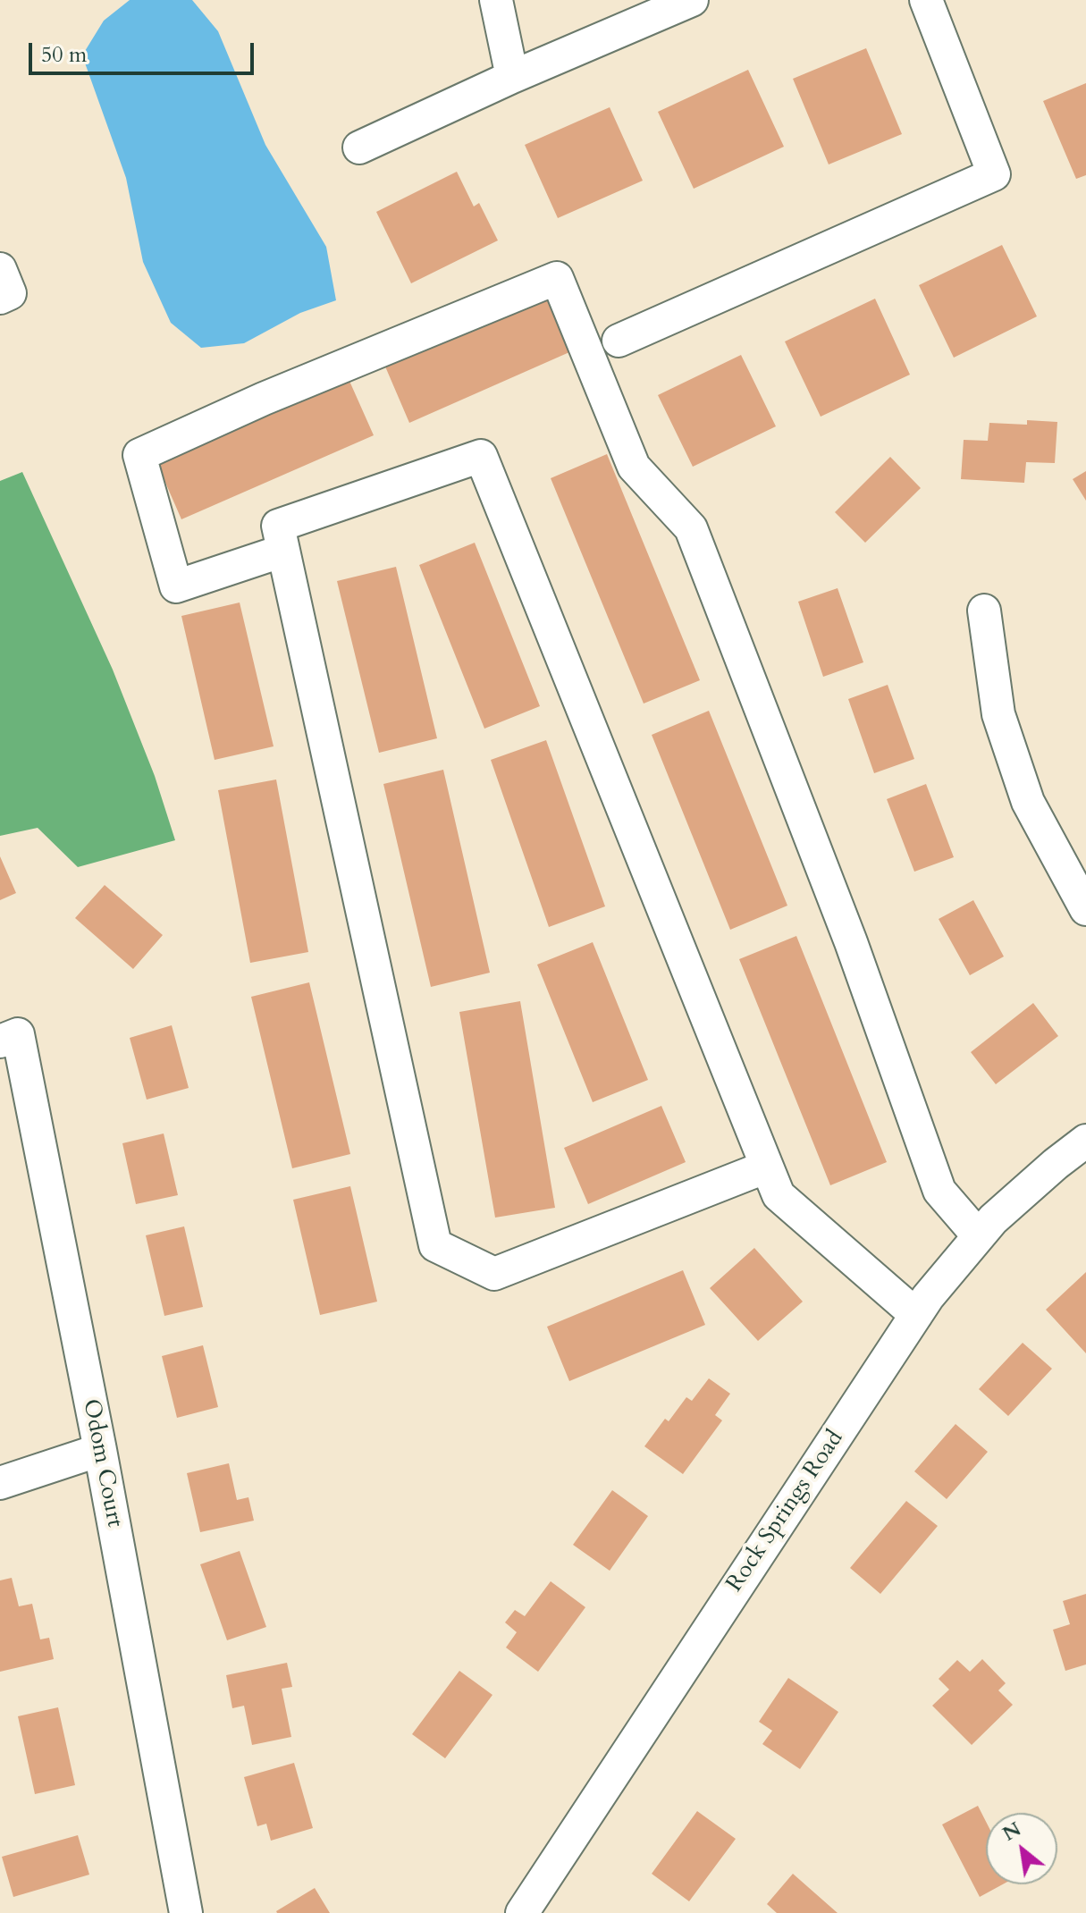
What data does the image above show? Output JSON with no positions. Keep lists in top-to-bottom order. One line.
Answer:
{"streets":{"street":["Odom Court","Rock Springs Road"]},"scale_bar":"50 m","north":"top left"}
